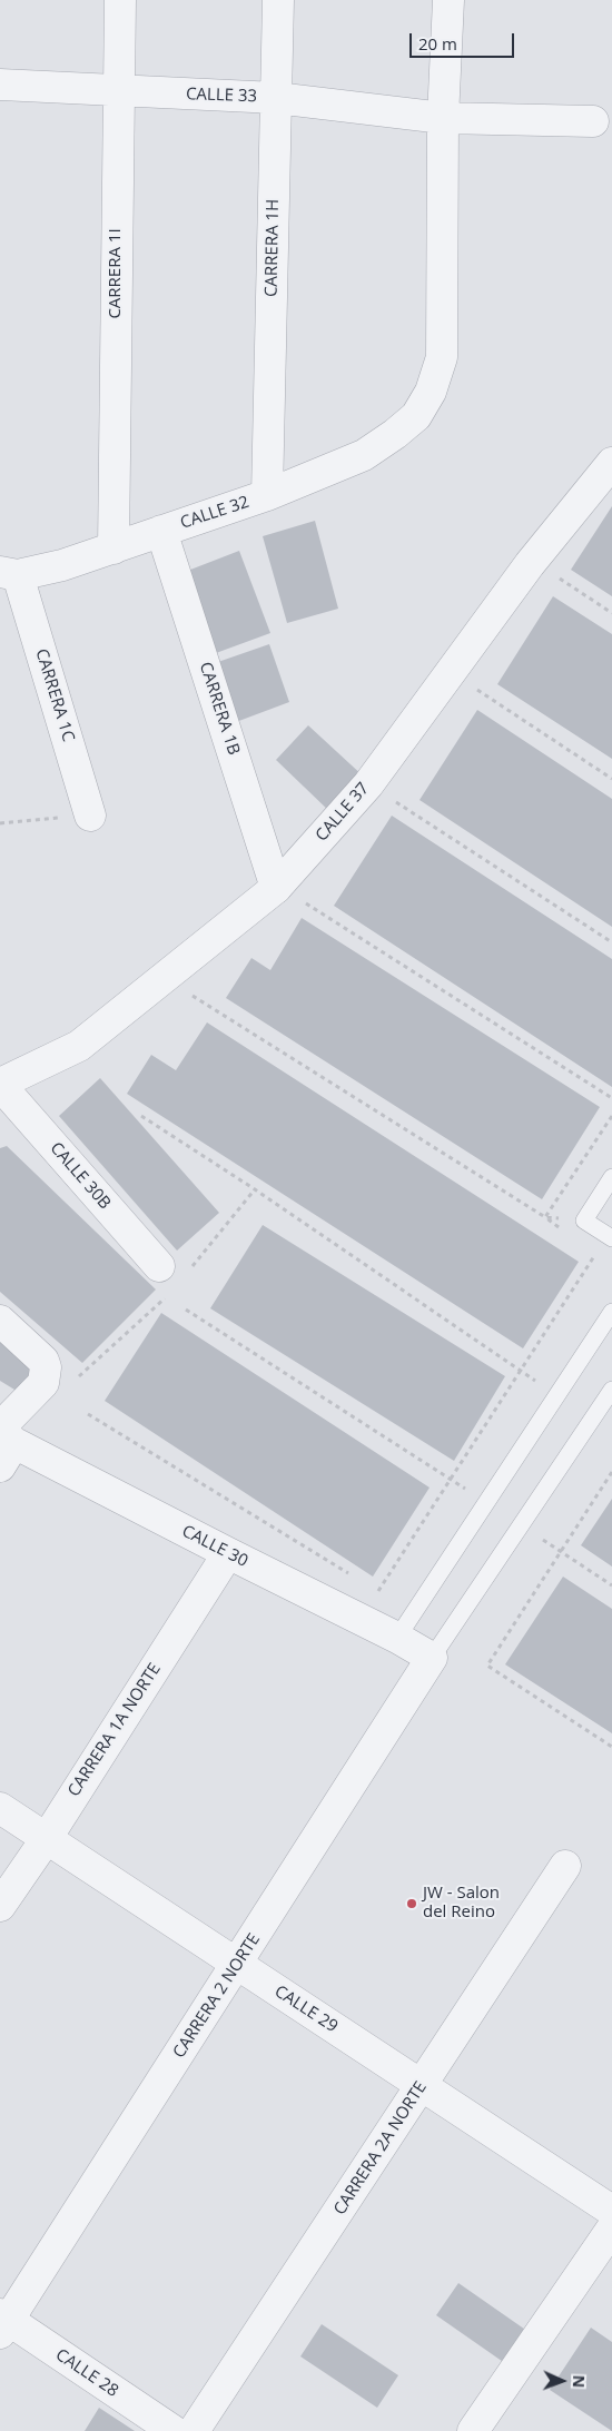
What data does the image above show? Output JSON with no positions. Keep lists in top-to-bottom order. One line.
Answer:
{"streets":{"street":["CALLE 33","CARRERA 1H","CARRERA 1I","CALLE 32","CARRERA 1C","CARRERA 1B","CALLE 37","CALLE 30B","CALLE 30","CARRERA 1A NORTE","CARRERA 2 NORTE","CALLE 29","CARRERA 2A NORTE","CALLE 28"]},"crossings":[["CALLE 33","CARRERA 1H"],["CALLE 33","CARRERA 1I"],["CALLE 33","CALLE 32"],["CARRERA 1H","CALLE 32"],["CARRERA 1I","CALLE 32"],["CALLE 32","CARRERA 1C"],["CALLE 32","CARRERA 1B"],["CARRERA 1B","CALLE 37"],["CALLE 37","CALLE 30B"],["CALLE 30","CARRERA 1A NORTE"],["CALLE 30","CARRERA 2 NORTE"],["CARRERA 1A NORTE","CALLE 29"],["CARRERA 2 NORTE","CALLE 29"],["CARRERA 2 NORTE","CALLE 28"],["CALLE 29","CARRERA 2A NORTE"]],"places":["JW - Salon del Reino"],"scale_bar":"20 m","north":"right"}
